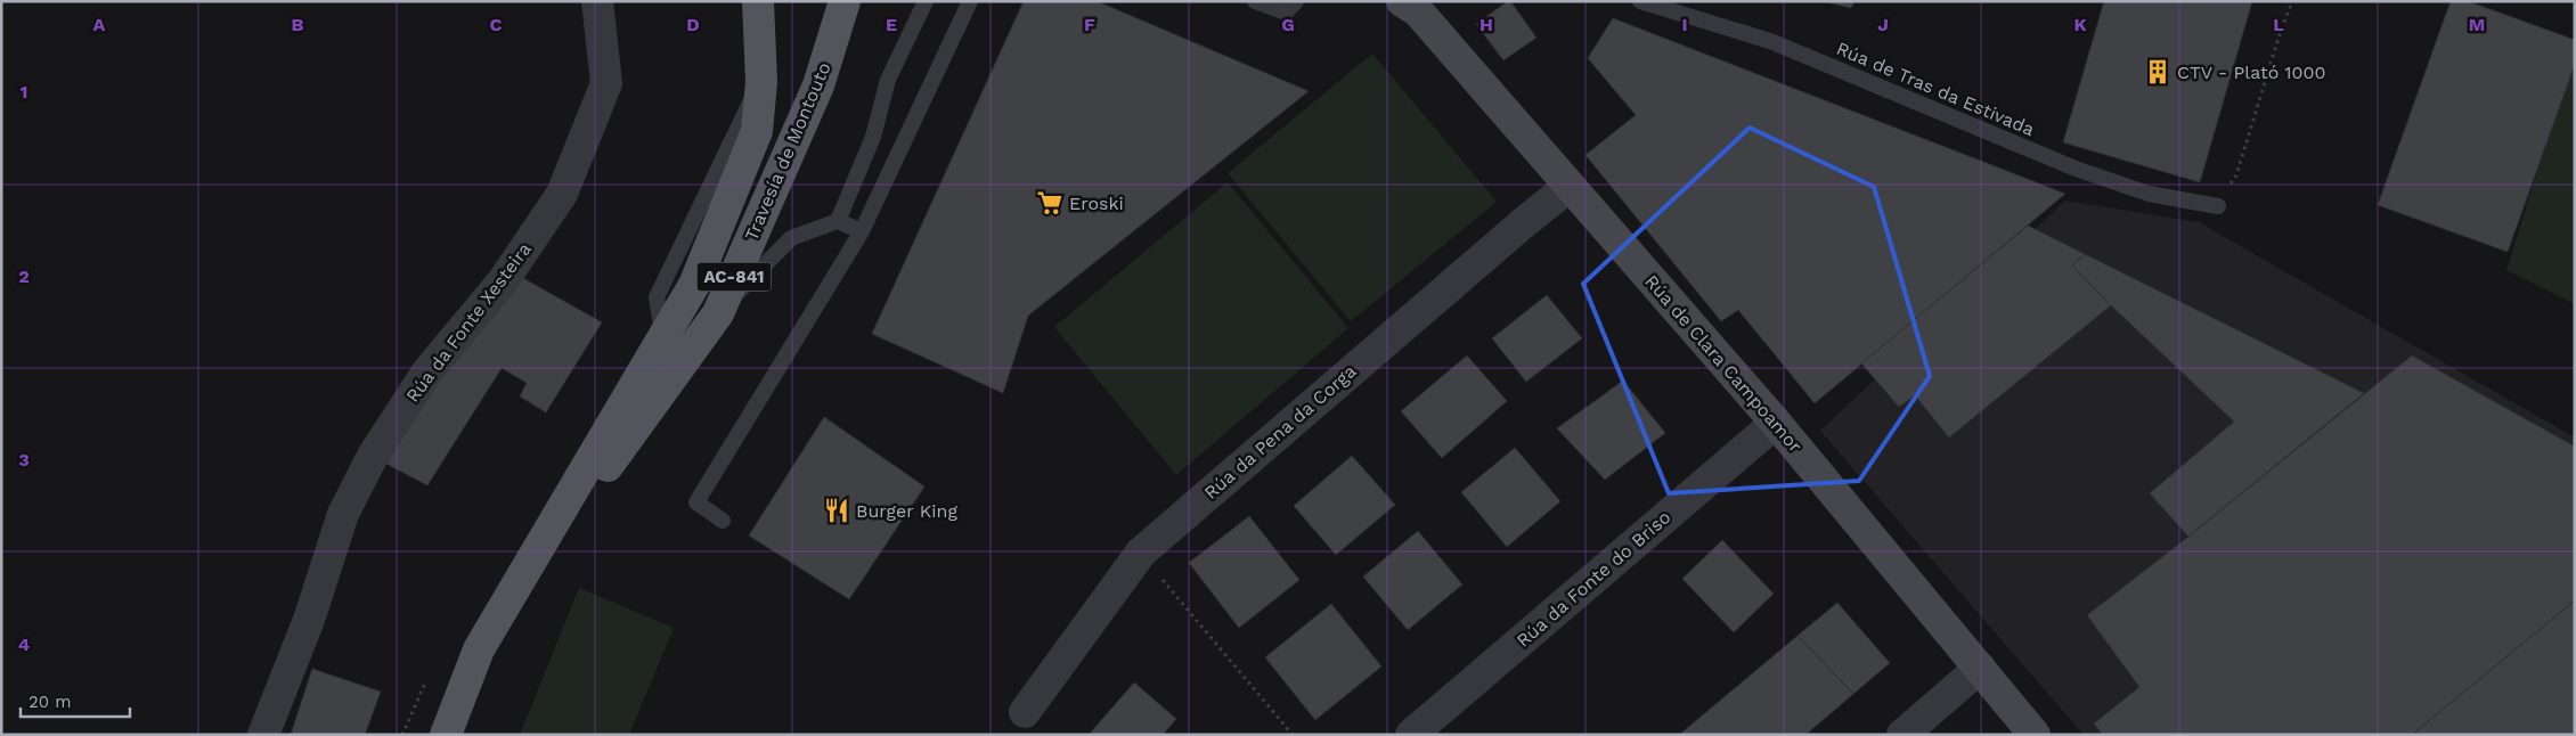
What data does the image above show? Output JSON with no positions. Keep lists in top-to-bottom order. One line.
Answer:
{"streets":{"main road":["Travesía de Montouto","AC-841"],"street":["Rúa da Fonte Xesteira","Rúa de Clara Campoamor","Rúa da Pena da Corga","Rúa da Fonte do Briso"],"lane":["Rúa de Tras da Estivada"]},"crossings":[["Rúa de Clara Campoamor","Rúa da Pena da Corga"],["Rúa de Clara Campoamor","Rúa da Fonte do Briso"]],"places":{"building":["CTV - Plató 1000"],"supermarket":["Eroski"],"restaurant":["Burger King"]},"scale_bar":"20 m","grid":{"columns":["A","B","C","D","E","F","G","H","I","J","K","L","M"],"rows":["1","2","3","4"]}}
